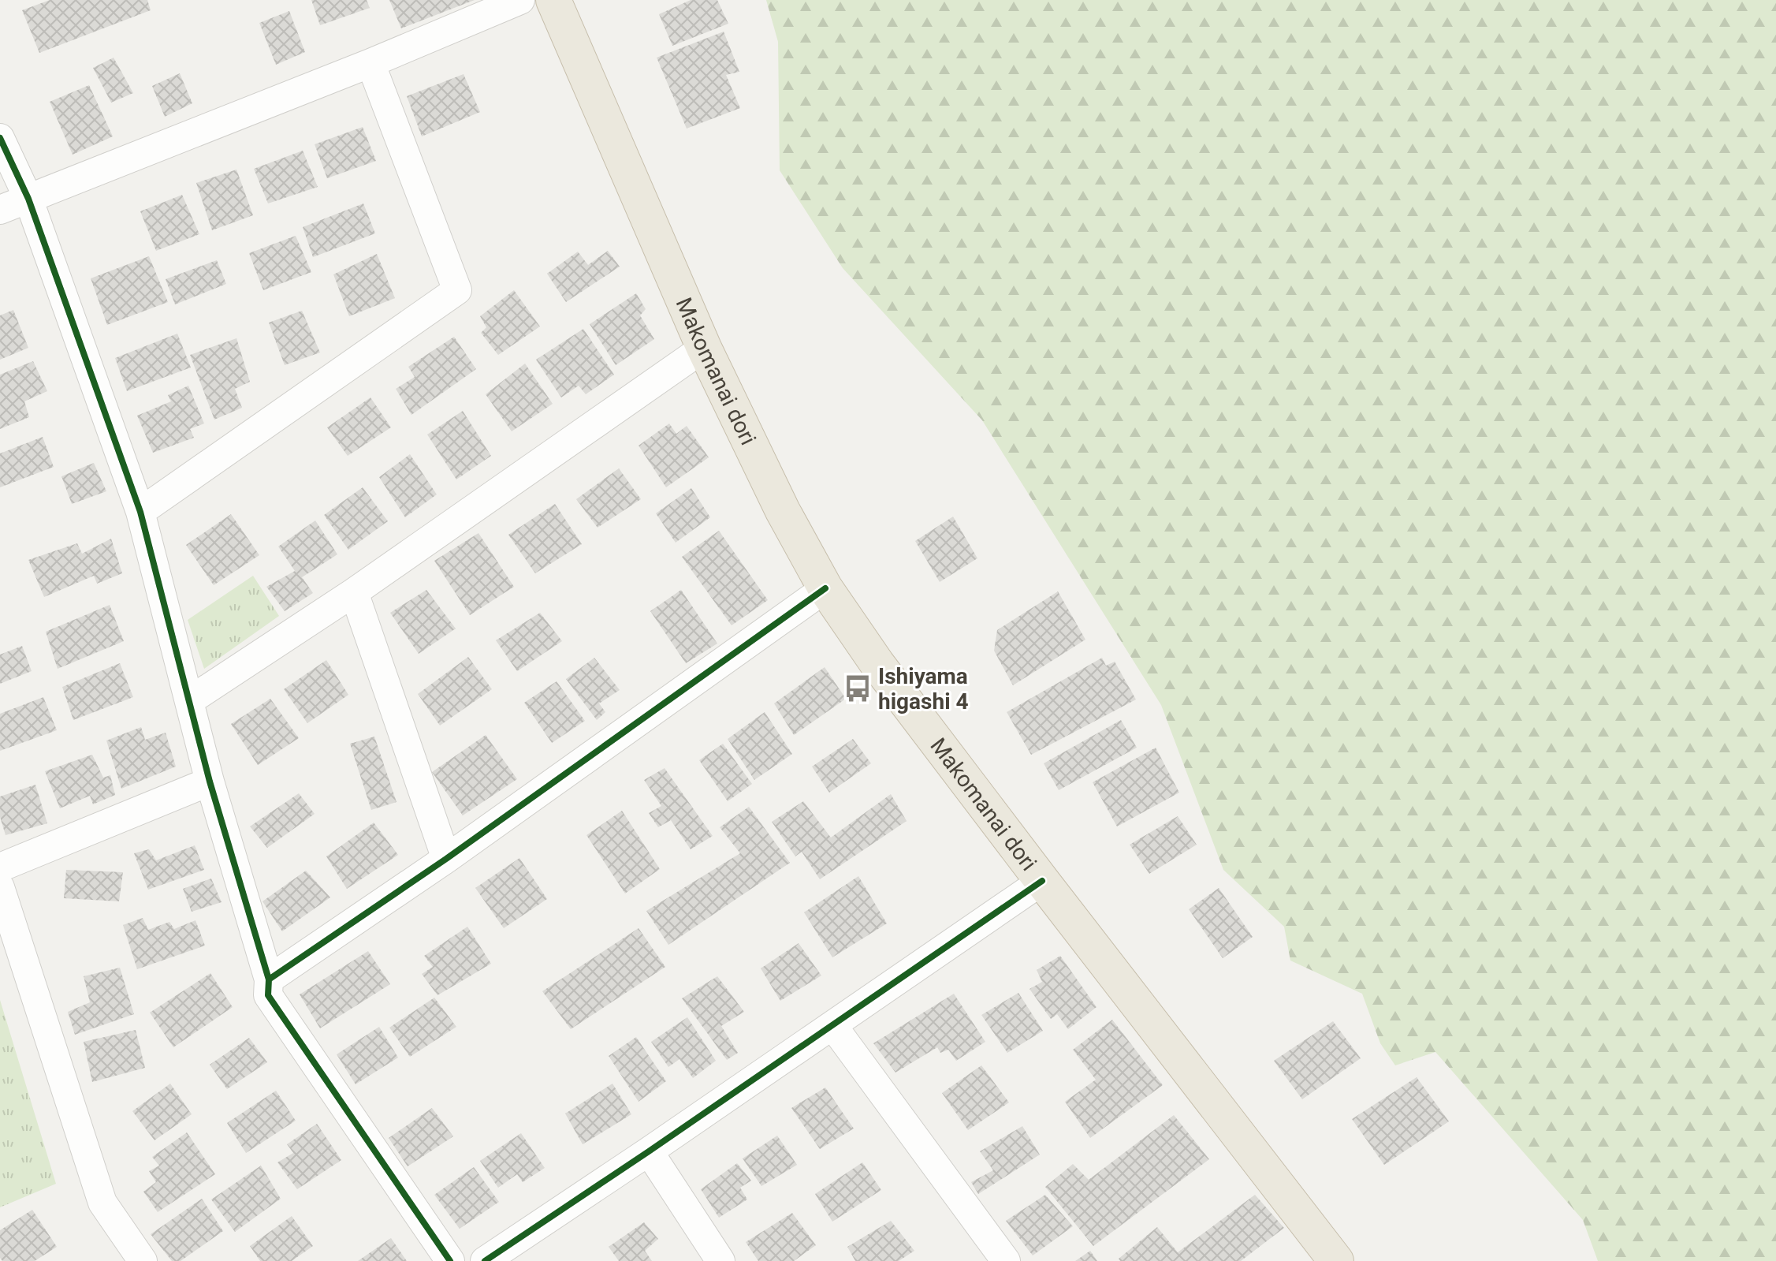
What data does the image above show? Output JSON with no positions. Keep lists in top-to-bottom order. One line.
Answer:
{"streets":{"highway":["Makomanai dori"]},"places":{"bus stop":["Ishiyama higashi 4"]}}
